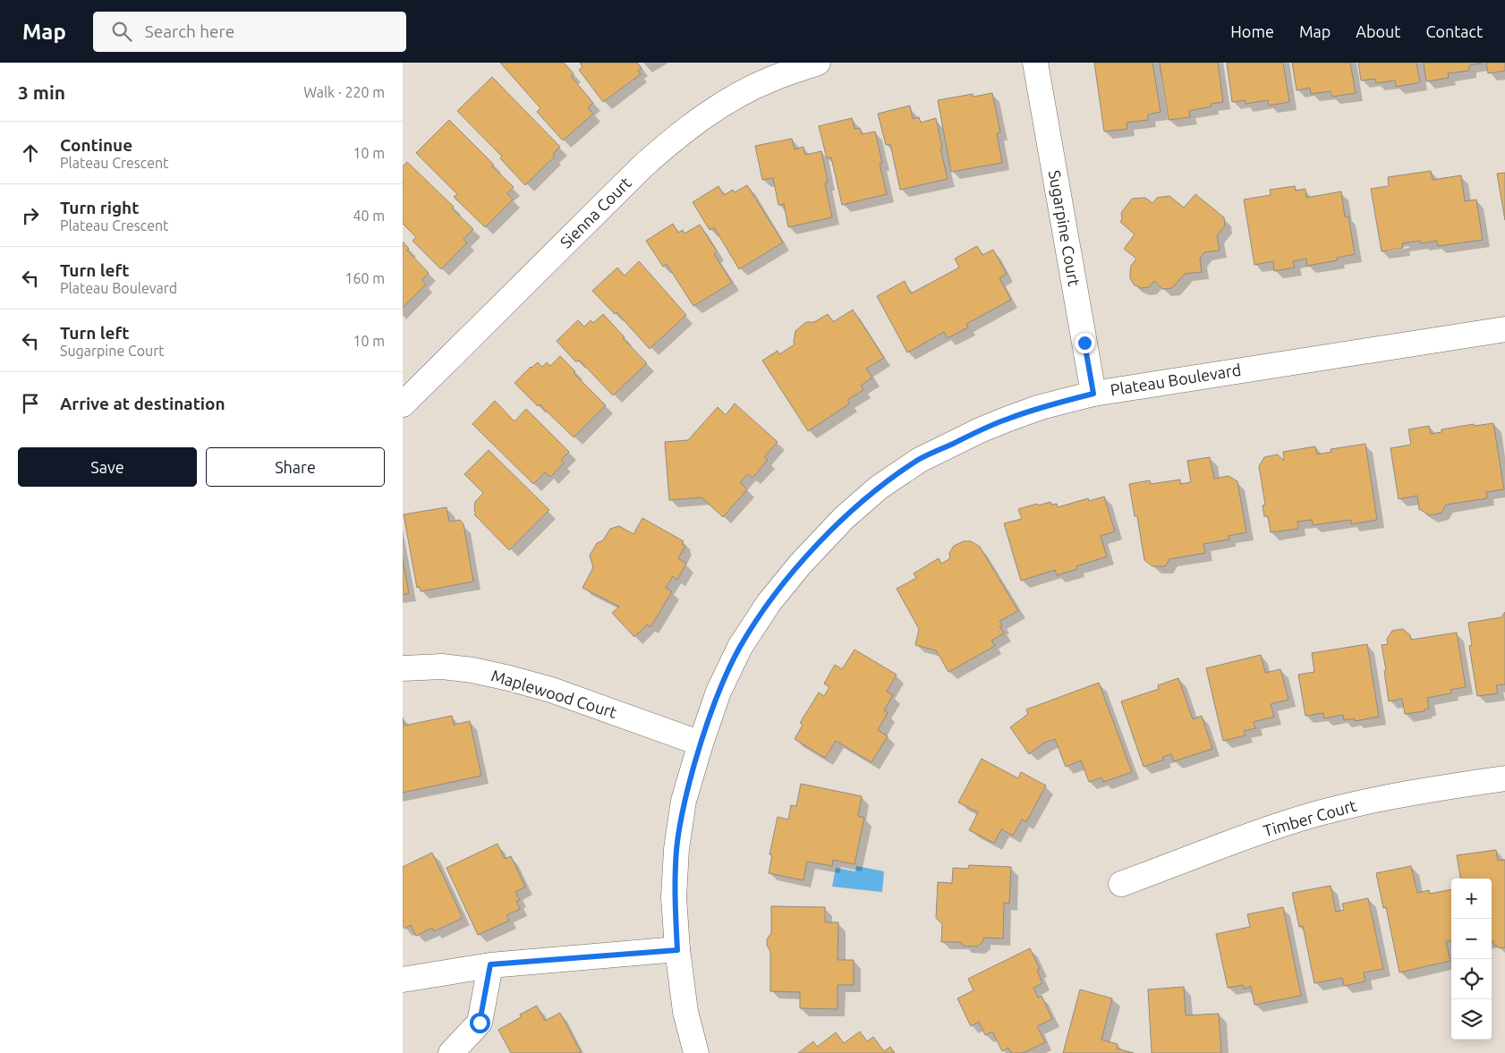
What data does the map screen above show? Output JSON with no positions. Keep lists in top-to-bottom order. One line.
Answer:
{"streets":{"street":["Sienna Court","Sugarpine Court","Plateau Boulevard","Maplewood Court","Timber Court"]},"crossings":[["Sugarpine Court","Plateau Boulevard"],["Plateau Boulevard","Maplewood Court"]],"page":{"header":"Map","search":"Search here","nav":["Home","Map","About","Contact"],"heading":["3 min","Walk · 220 m"],"list":[["Continue","Plateau Crescent","10 m"],["Turn right","Plateau Crescent","40 m"],["Turn left","Plateau Boulevard","160 m"],["Turn left","Sugarpine Court","10 m"],"Arrive at destination"],"buttons":["Save","Share"],"map_buttons":["+","−"]}}
